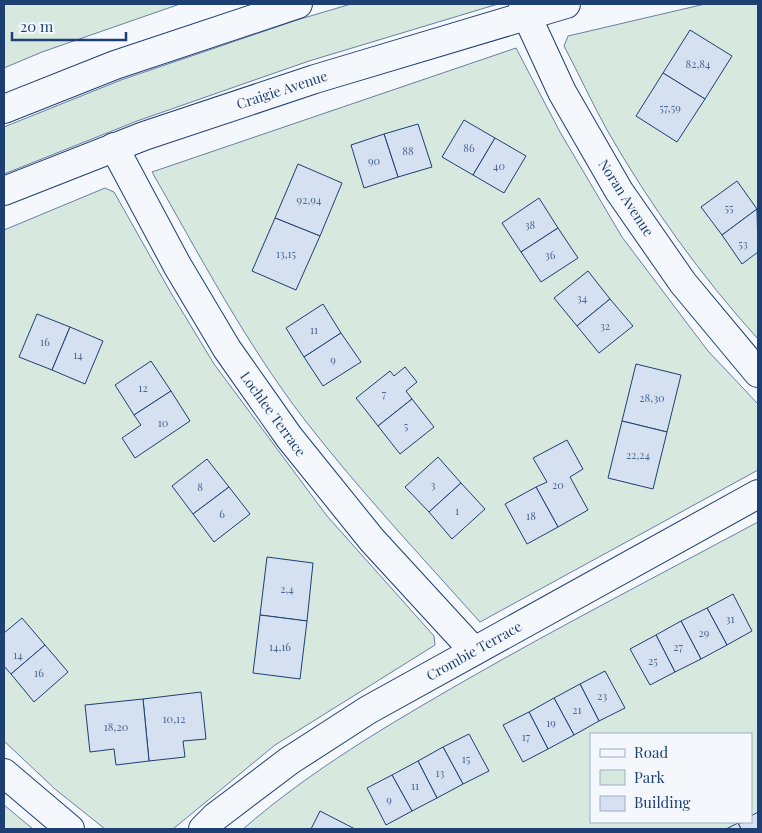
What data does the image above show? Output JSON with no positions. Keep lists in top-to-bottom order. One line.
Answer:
{"streets":{"street":["Craigie Avenue","Noran Avenue","Lochlee Terrace","Crombie Terrace"]},"crossings":[["Craigie Avenue","Noran Avenue"],["Craigie Avenue","Lochlee Terrace"],["Lochlee Terrace","Crombie Terrace"]],"house_numbers":["82,84","57,59","86","88","90","40","92,94","55","38","53","13,15","36","34","32","11","16","14","9","12","7","28,30","10","5","22,24","3","20","8","1","6","18","2,4","31","29","14,16","27","14","25","16","23","21","10,12","19","18,20","17","15","13","11","9"],"legend":["Road","Park","Building"],"scale_bar":"20 m"}
